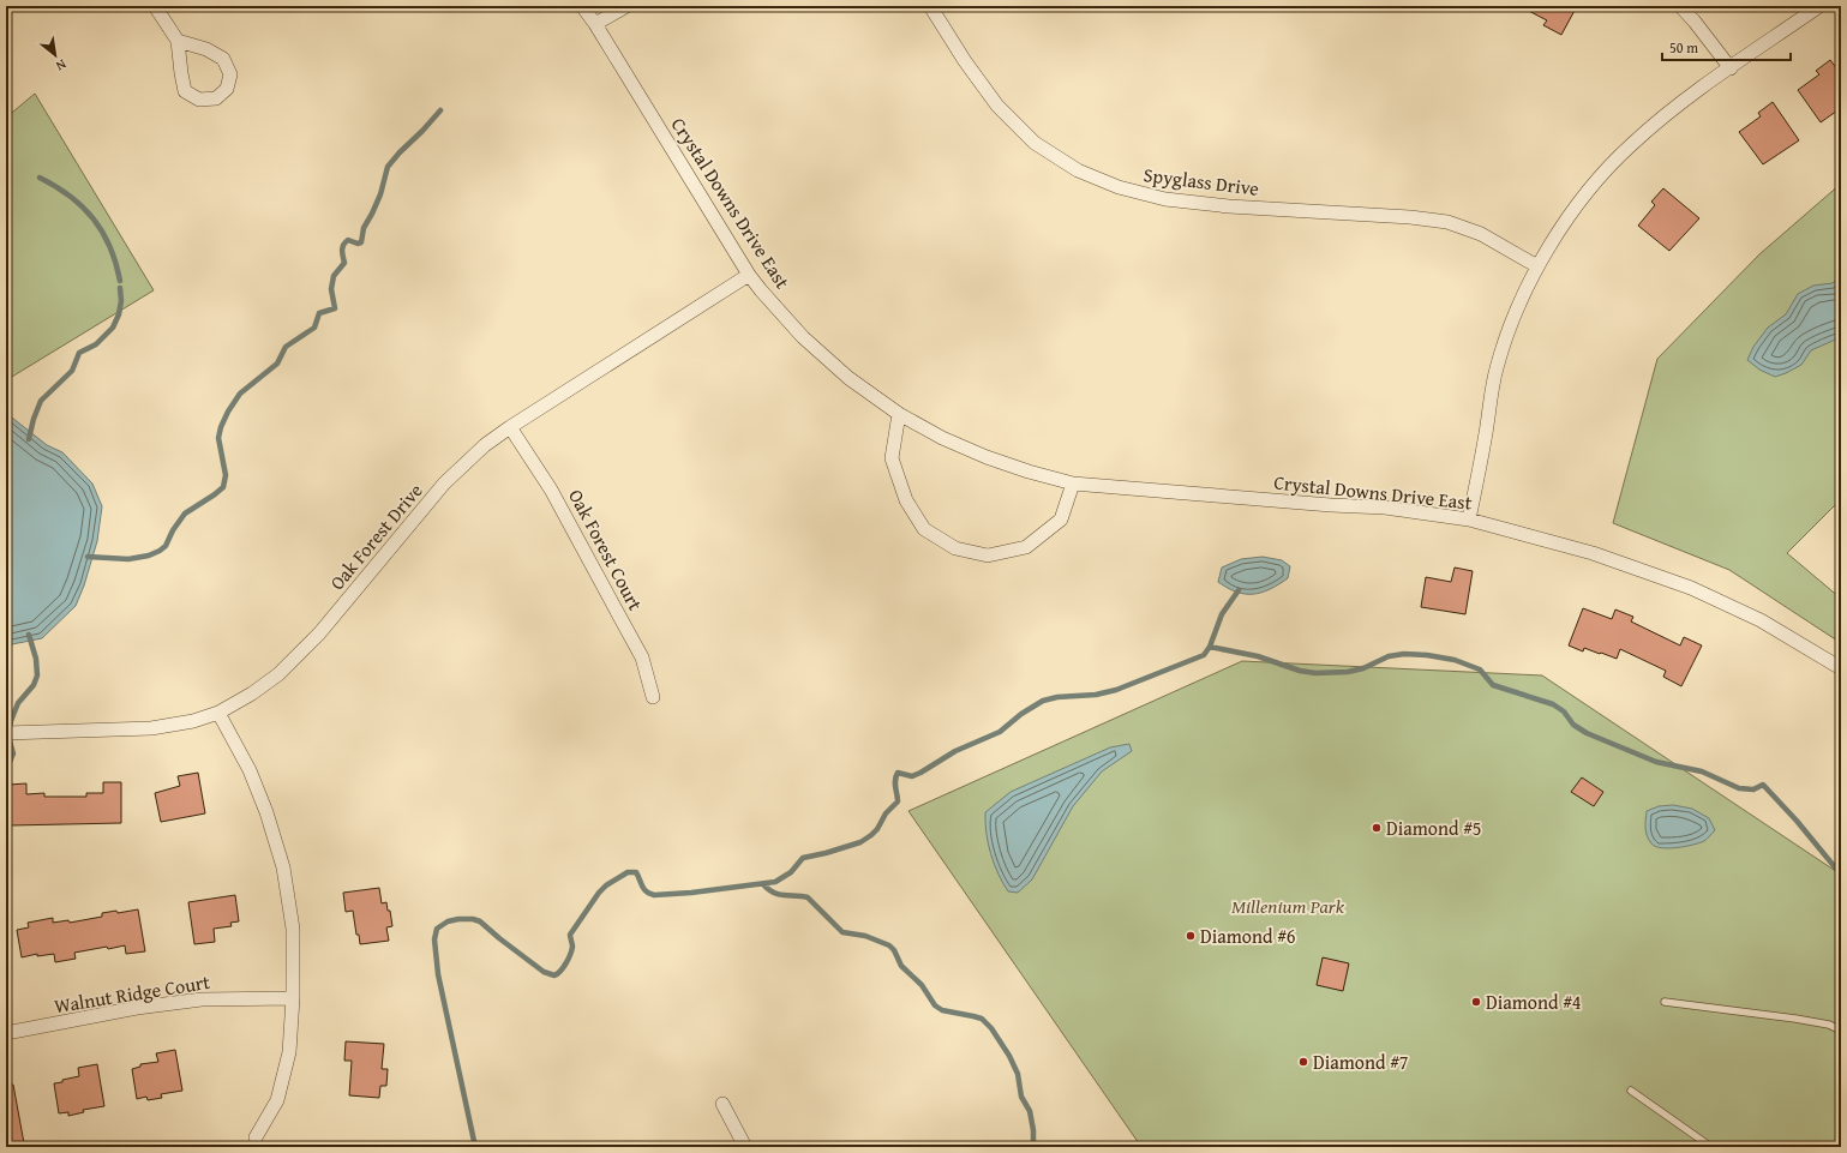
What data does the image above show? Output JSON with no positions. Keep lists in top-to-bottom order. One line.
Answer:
{"streets":{"street":["Spyglass Drive","Crystal Downs Drive East","Oak Forest Drive","Oak Forest Court","Walnut Ridge Court"]},"crossings":[["Crystal Downs Drive East","Oak Forest Drive"],["Oak Forest Drive","Oak Forest Court"]],"parks":["Millenium Park"],"places":["Diamond #5","Diamond #6","Diamond #4","Diamond #7"],"scale_bar":"50 m","north":"bottom right"}
